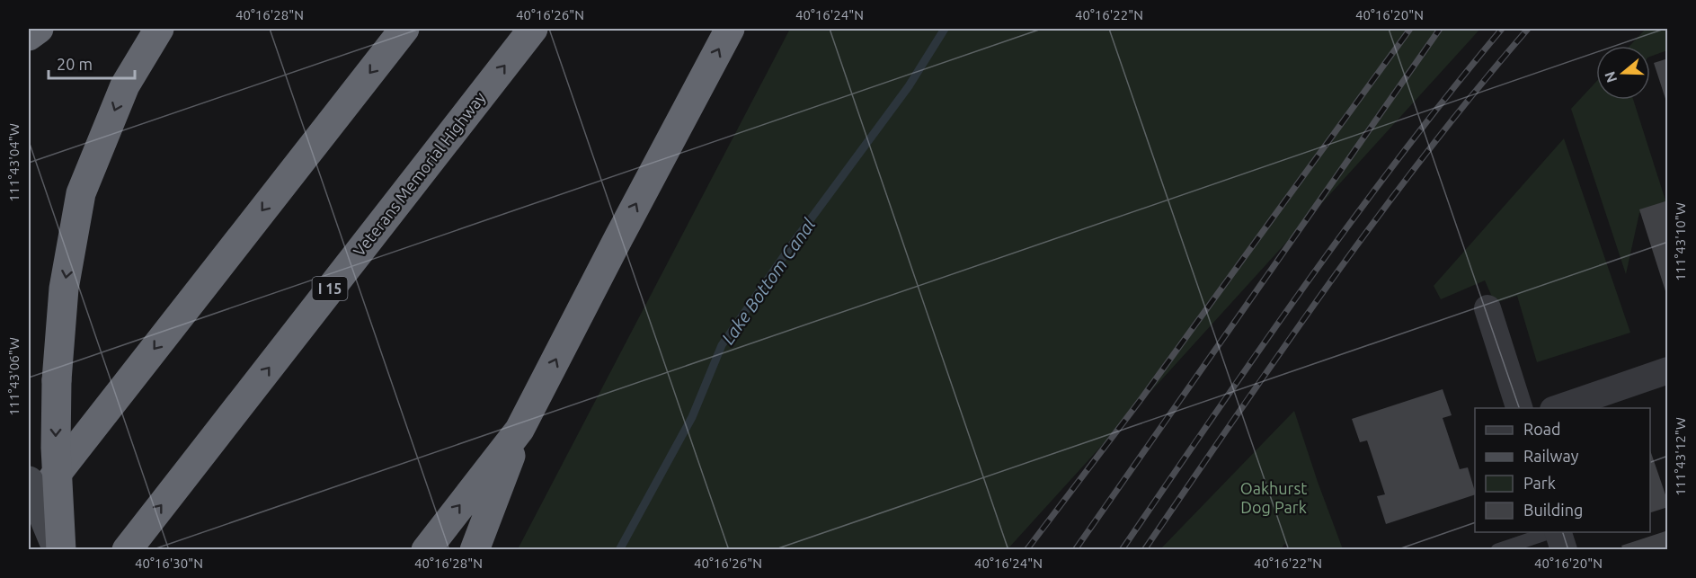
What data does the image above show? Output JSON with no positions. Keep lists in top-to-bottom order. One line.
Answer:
{"streets":{"highway":["Veterans Memorial Highway","I 15"]},"water":["Lake Bottom Canal"],"parks":["Oakhurst Dog Park"],"legend":["Road","Railway","Park","Building"],"scale_bar":"20 m","north":"left","coordinates":["40°16'28\"N","40°16'26\"N","40°16'24\"N","40°16'22\"N","40°16'20\"N","111°43'04\"W","111°43'10\"W","111°43'06\"W","111°43'12\"W","40°16'30\"N"]}
